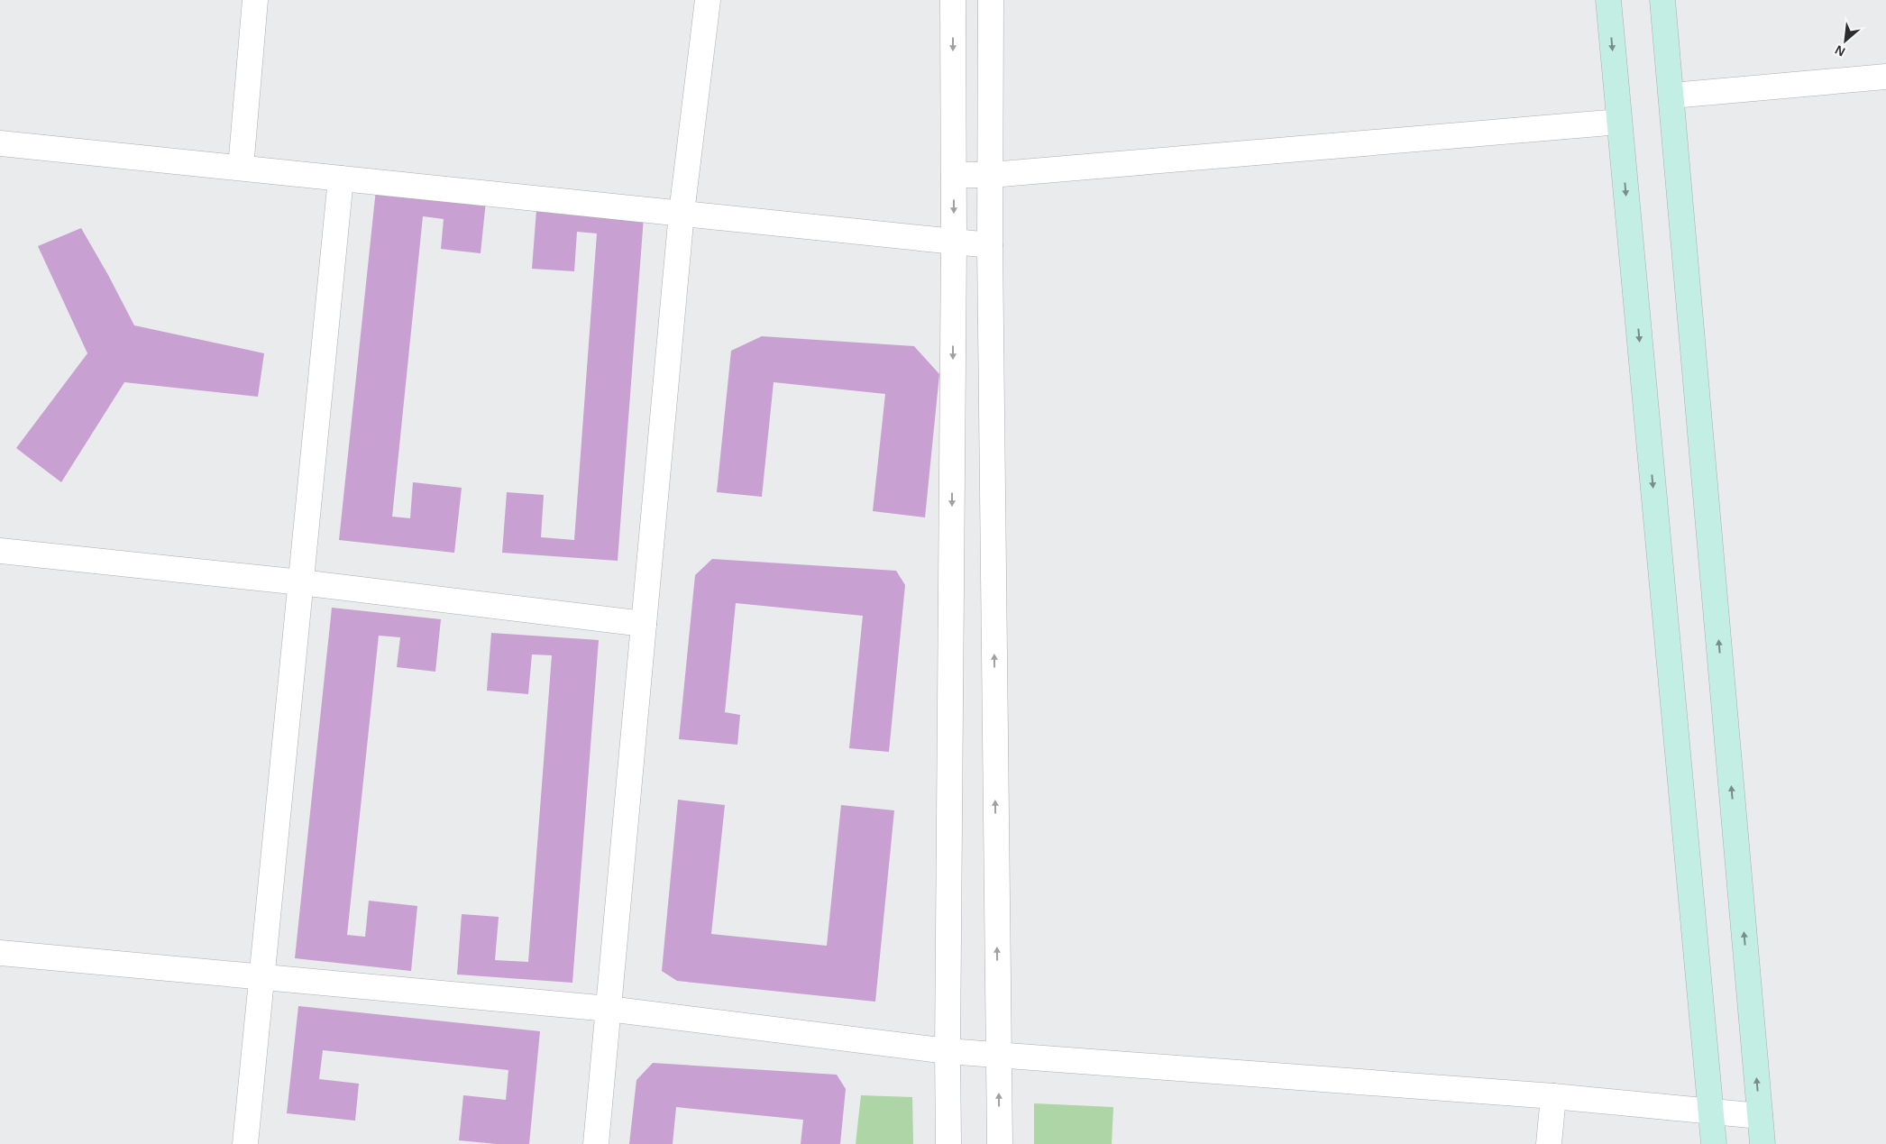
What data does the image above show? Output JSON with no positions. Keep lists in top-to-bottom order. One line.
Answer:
{"north":"bottom left"}
